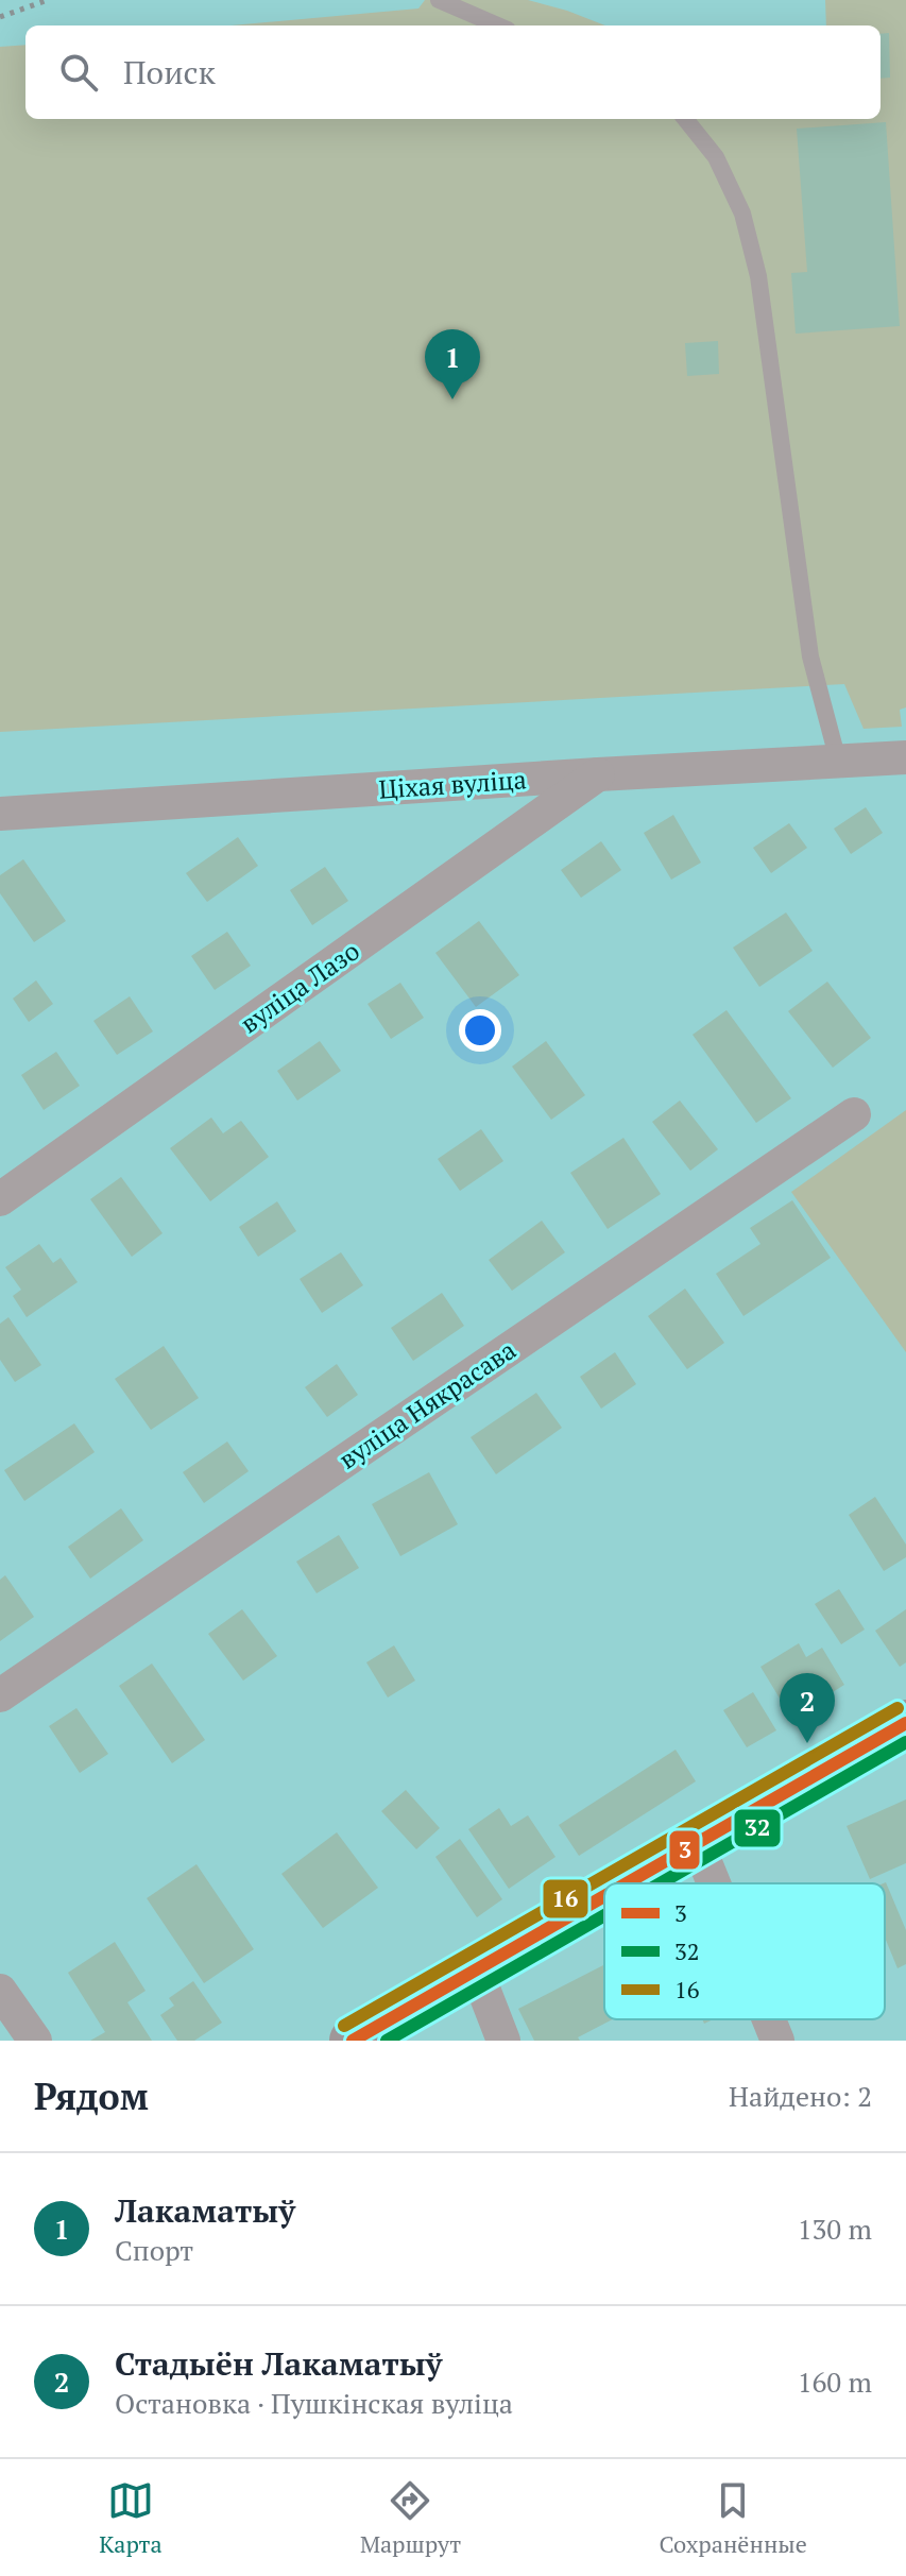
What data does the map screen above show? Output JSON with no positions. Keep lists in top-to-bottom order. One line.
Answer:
{"streets":{"street":["Ціхая вуліца","вуліца Лазо","вуліца Някрасава"]},"crossings":[["Ціхая вуліца","вуліца Лазо"]],"lines":["transit line 16","transit line 3","transit line 32"],"legend":["3","32","16"],"page":{"search":"Поиск","pins":["1","2"],"heading":["Рядом","Найдено: 2"],"list":[{"mark":"1","name":"Лакаматыў","note":"Спорт","value":"130 m"},{"mark":"2","name":"Стадыён Лакаматыў","note":"Остановка · Пушкінская вуліца","value":"160 m"}],"nav":["Карта","Маршрут","Сохранённые"]}}
